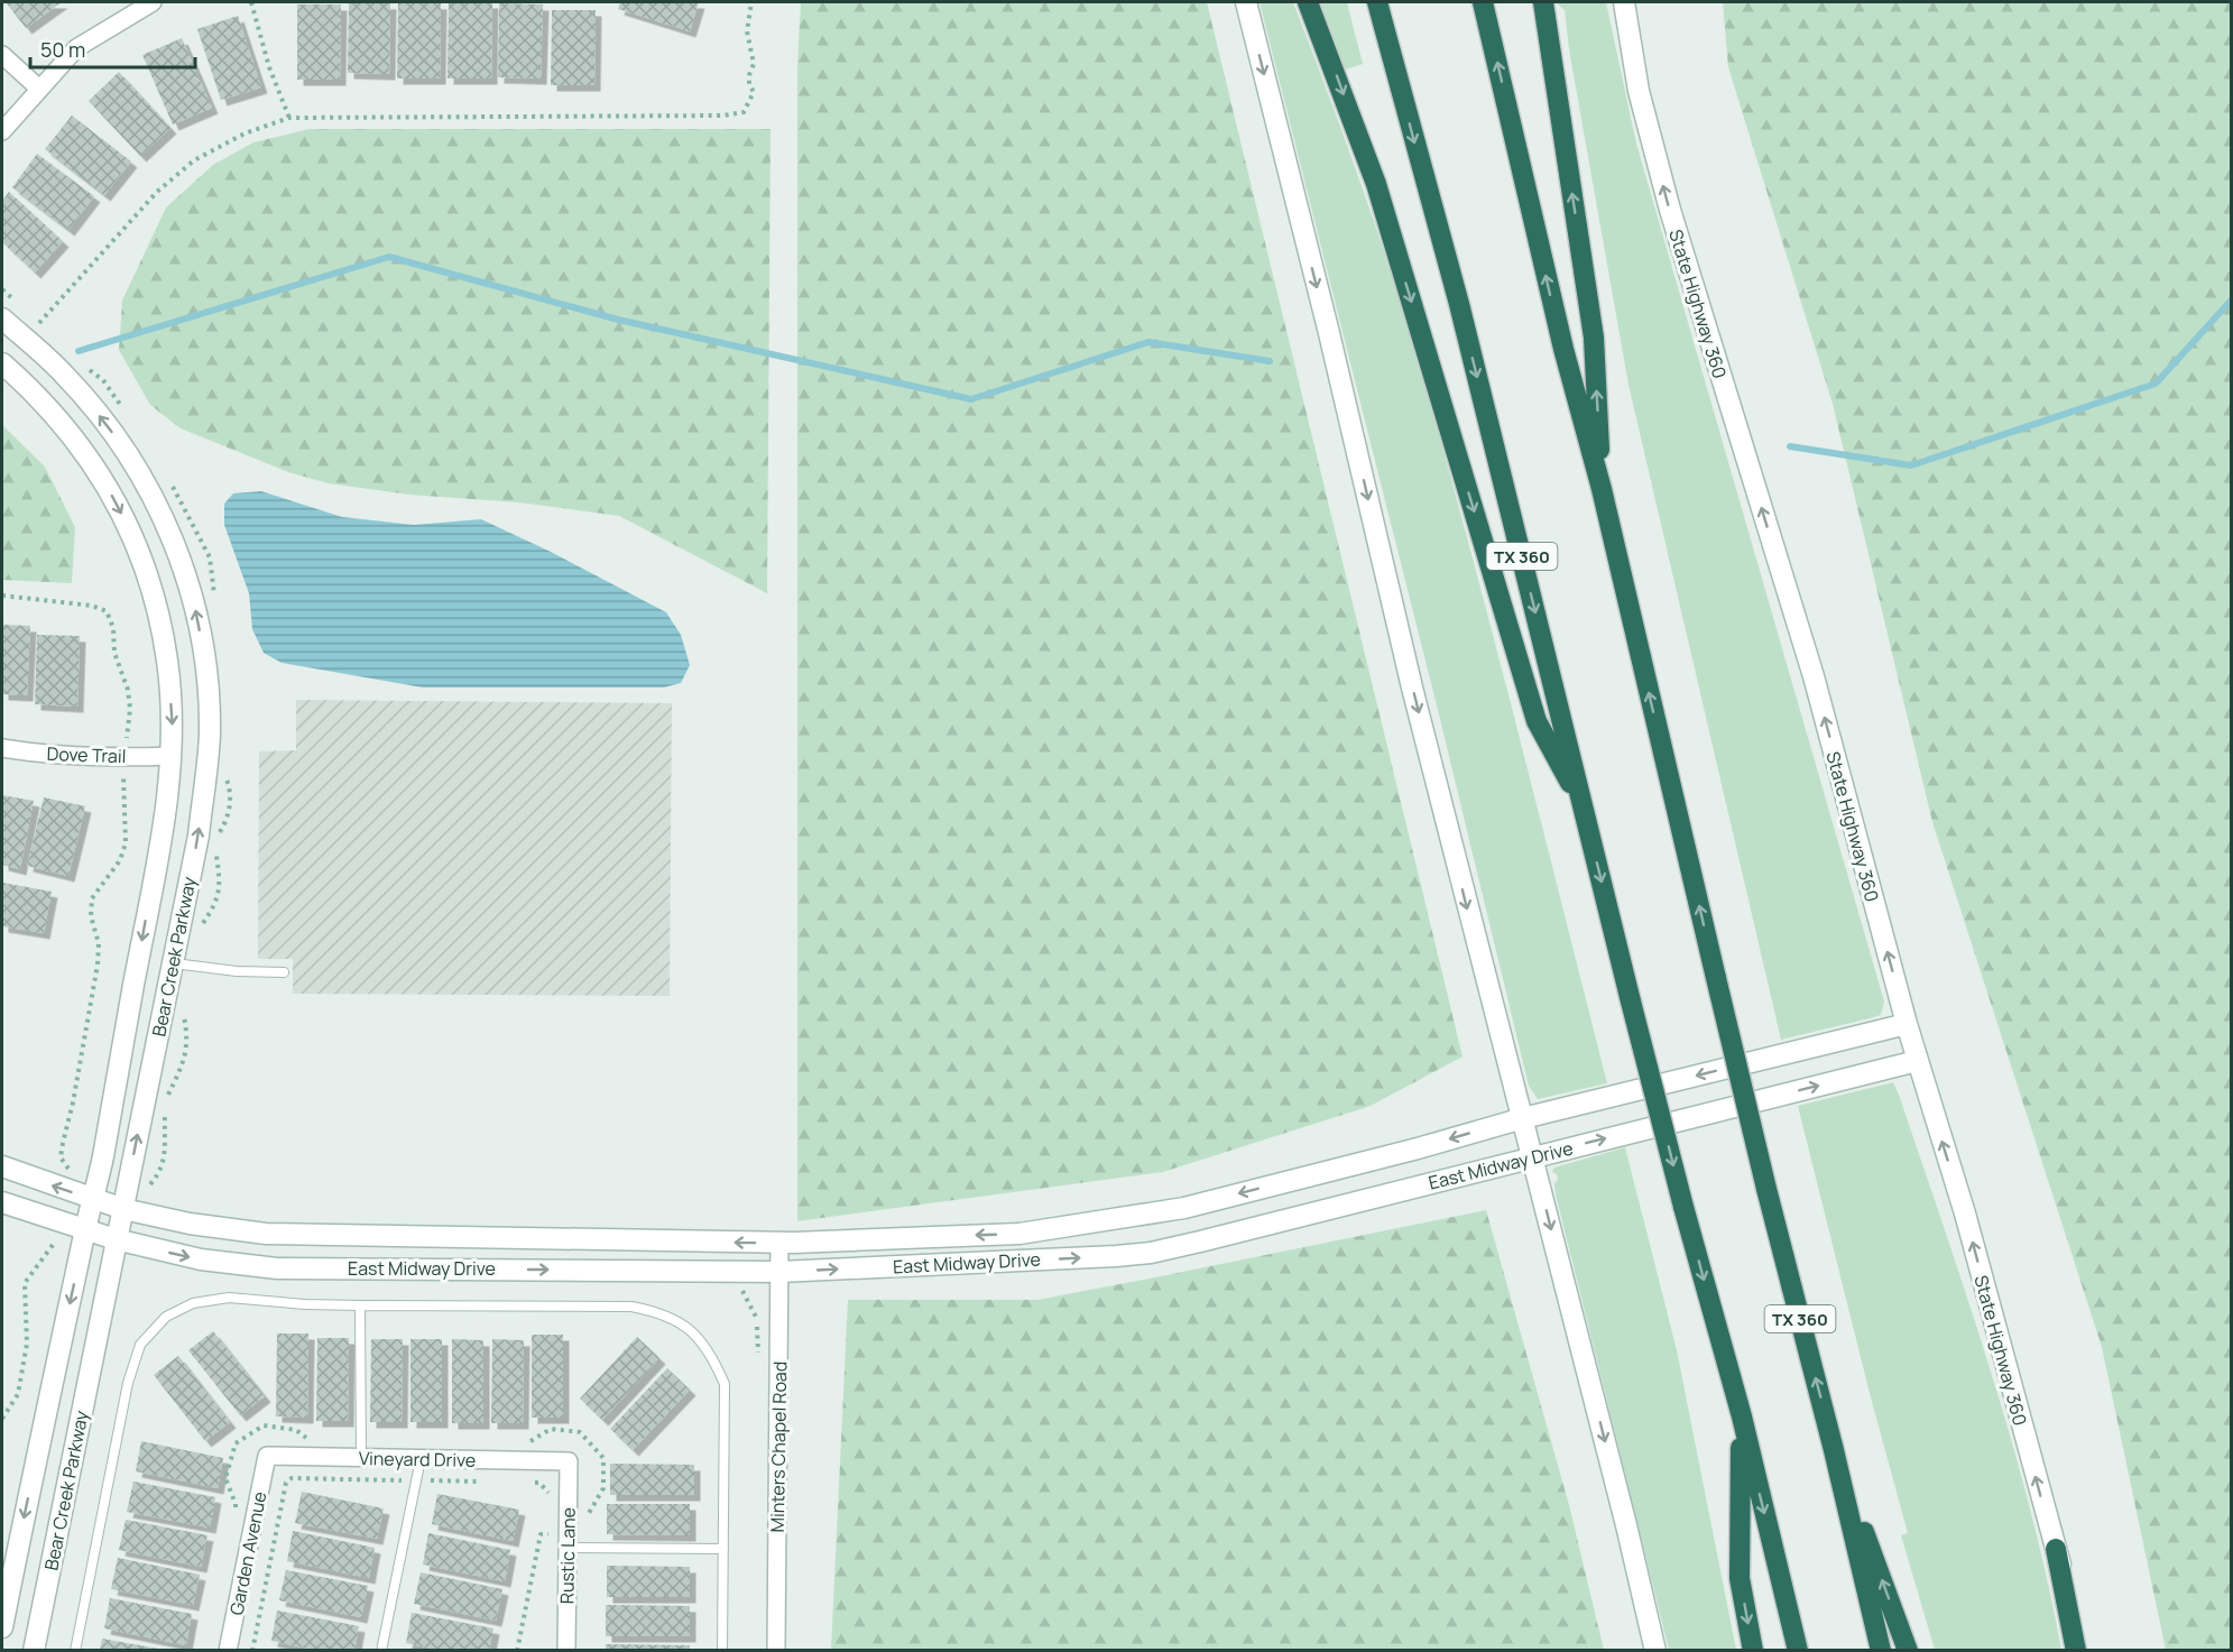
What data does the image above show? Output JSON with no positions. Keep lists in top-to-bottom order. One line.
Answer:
{"streets":{"highway":["TX 360"],"main road":["State Highway 360","Bear Creek Parkway","East Midway Drive"],"street":["Dove Trail","Minters Chapel Road","Vineyard Drive","Garden Avenue","Rustic Lane"]},"crossings":[["State Highway 360","East Midway Drive"],["Dove Trail","Bear Creek Parkway"],["Bear Creek Parkway","East Midway Drive"],["East Midway Drive","Minters Chapel Road"],["Vineyard Drive","Garden Avenue"],["Vineyard Drive","Rustic Lane"]],"one_way":["State Highway 360"],"scale_bar":"50 m"}
